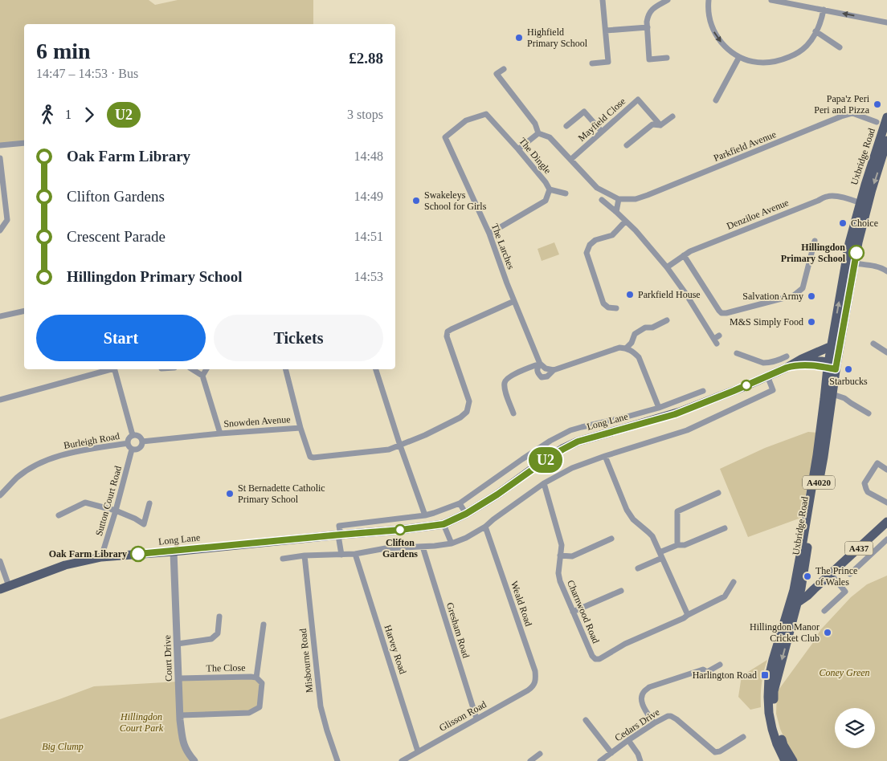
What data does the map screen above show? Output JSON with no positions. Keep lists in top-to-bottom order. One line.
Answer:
{"streets":{"main road":["Uxbridge Road","Long Lane","A4020","A437"],"street":["Mayfield Close","Parkfield Avenue","The Dingle","Denziloe Avenue","The Larches","Snowden Avenue","Burleigh Road","Sutton Court Road","Weald Road","Charnwood Road","Gresham Road","Harvey Road","Court Drive","Misbourne Road","The Close","Glisson Road","Cedars Drive"]},"crossings":[["The Dingle","The Larches"],["Uxbridge Road","Denziloe Avenue"],["Uxbridge Road","Long Lane"],["Uxbridge Road","A437"],["Snowden Avenue","Burleigh Road"],["Snowden Avenue","Sutton Court Road"],["Long Lane","Sutton Court Road"],["Long Lane","Court Drive"],["Burleigh Road","Sutton Court Road"],["Weald Road","Glisson Road"],["Gresham Road","Glisson Road"],["Harvey Road","Glisson Road"],["Court Drive","The Close"]],"parks":["Coney Green","Hillingdon Court Park","Big Clump"],"places":{"other":["Highfield Primary School","Papa'z Peri Peri and Pizza","Swakeleys School for Girls","Choice","Hillingdon Primary School","Parkfield House","Salvation Army","M&S Simply Food","Starbucks","St Bernadette Catholic Primary School","Clifton Gardens","Oak Farm Library","The Prince of Wales","Hillingdon Manor Cricket Club"],"transit":["Harlington Road"]},"lines":["bus line U2"],"page":{"on_map":"U2","heading":["6 min","14:47 – 14:53 · Bus","£2.88"],"legs":["1","U2","3 stops"],"list":[{"name":"Oak Farm Library","value":"14:48"},{"name":"Clifton Gardens","value":"14:49"},{"name":"Crescent Parade","value":"14:51"},{"name":"Hillingdon Primary School","value":"14:53"}],"buttons":["Start","Tickets"]}}
